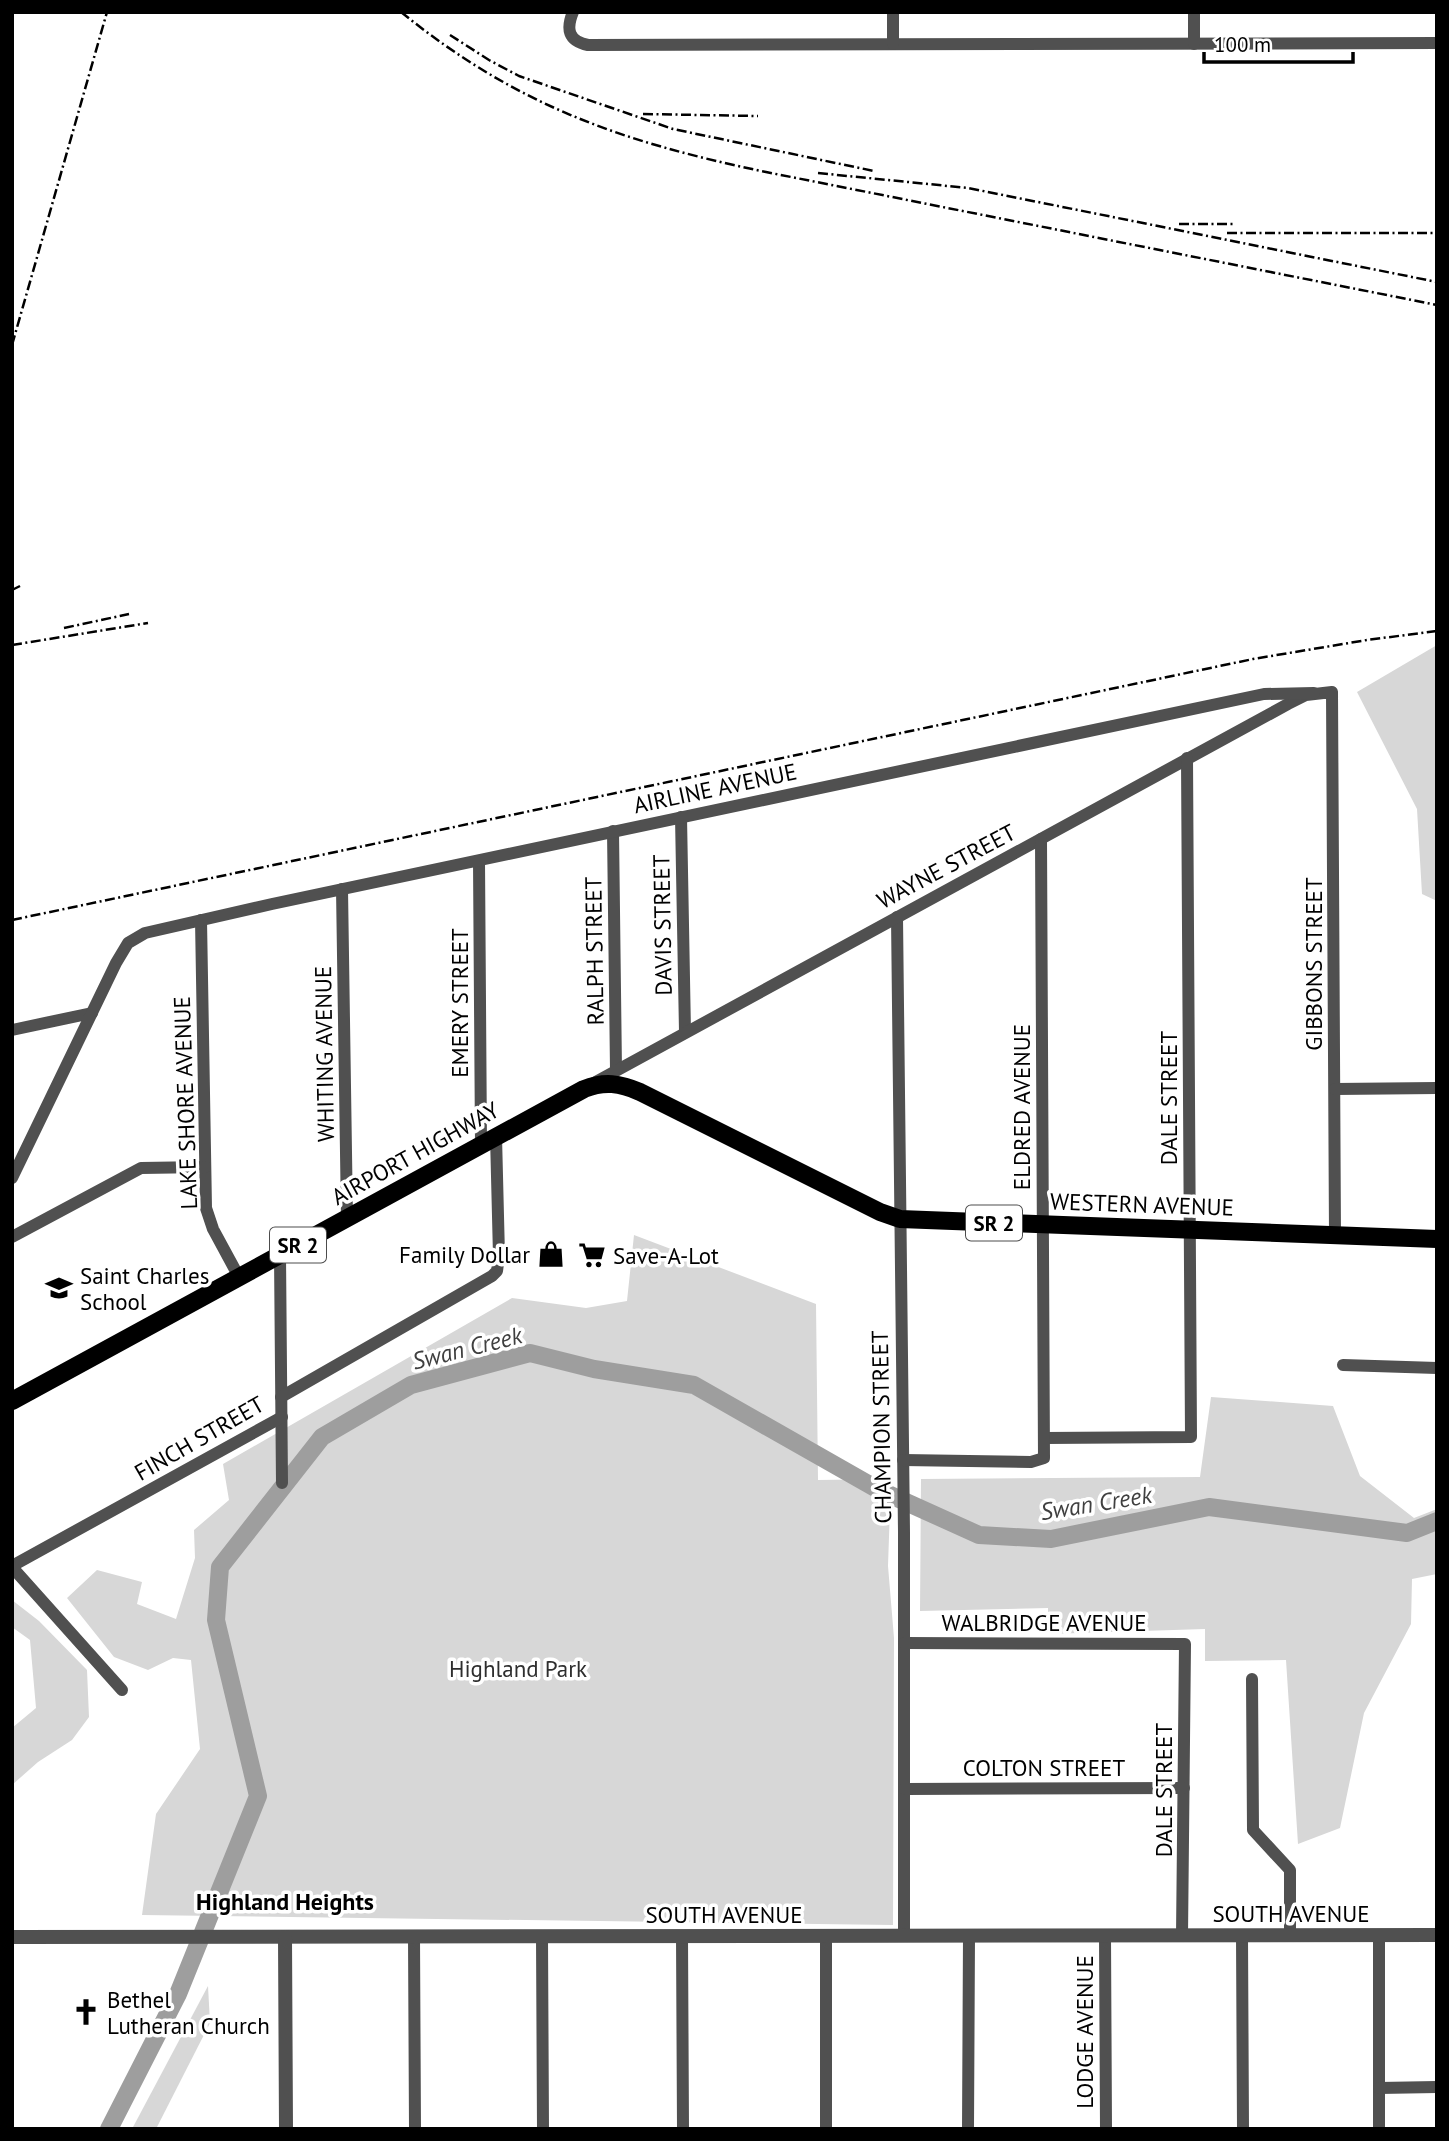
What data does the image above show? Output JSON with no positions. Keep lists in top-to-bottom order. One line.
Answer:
{"streets":{"main road":["AIRPORT HIGHWAY","WESTERN AVENUE","SR 2"],"street":["AIRLINE AVENUE","WAYNE STREET","DAVIS STREET","RALPH STREET","GIBBONS STREET","EMERY STREET","WHITING AVENUE","DALE STREET","LAKE SHORE AVENUE","ELDRED AVENUE","CHAMPION STREET","FINCH STREET","WALBRIDGE AVENUE","COLTON STREET","SOUTH AVENUE","LODGE AVENUE"]},"crossings":[["AIRLINE AVENUE","WAYNE STREET"],["AIRLINE AVENUE","DAVIS STREET"],["AIRLINE AVENUE","RALPH STREET"],["AIRLINE AVENUE","EMERY STREET"],["AIRLINE AVENUE","WHITING AVENUE"],["AIRLINE AVENUE","LAKE SHORE AVENUE"],["WAYNE STREET","DAVIS STREET"],["WAYNE STREET","RALPH STREET"],["WAYNE STREET","GIBBONS STREET"],["WAYNE STREET","DALE STREET"],["WAYNE STREET","ELDRED AVENUE"],["WAYNE STREET","AIRPORT HIGHWAY"],["WAYNE STREET","WESTERN AVENUE"],["WAYNE STREET","CHAMPION STREET"],["GIBBONS STREET","WESTERN AVENUE"],["EMERY STREET","AIRPORT HIGHWAY"],["EMERY STREET","FINCH STREET"],["WHITING AVENUE","AIRPORT HIGHWAY"],["DALE STREET","ELDRED AVENUE"],["DALE STREET","WESTERN AVENUE"],["DALE STREET","WALBRIDGE AVENUE"],["DALE STREET","COLTON STREET"],["DALE STREET","SOUTH AVENUE"],["LAKE SHORE AVENUE","AIRPORT HIGHWAY"],["ELDRED AVENUE","WESTERN AVENUE"],["ELDRED AVENUE","CHAMPION STREET"],["AIRPORT HIGHWAY","WESTERN AVENUE"],["WESTERN AVENUE","CHAMPION STREET"],["CHAMPION STREET","WALBRIDGE AVENUE"],["CHAMPION STREET","COLTON STREET"],["CHAMPION STREET","SOUTH AVENUE"],["SOUTH AVENUE","LODGE AVENUE"]],"districts":["Highland Heights"],"water":["Swan Creek"],"parks":["Highland Park"],"places":{"shop":["Family Dollar"],"supermarket":["Save-A-Lot"],"school or university":["Saint Charles School"],"church":["Bethel Lutheran Church"]},"scale_bar":"100 m"}
